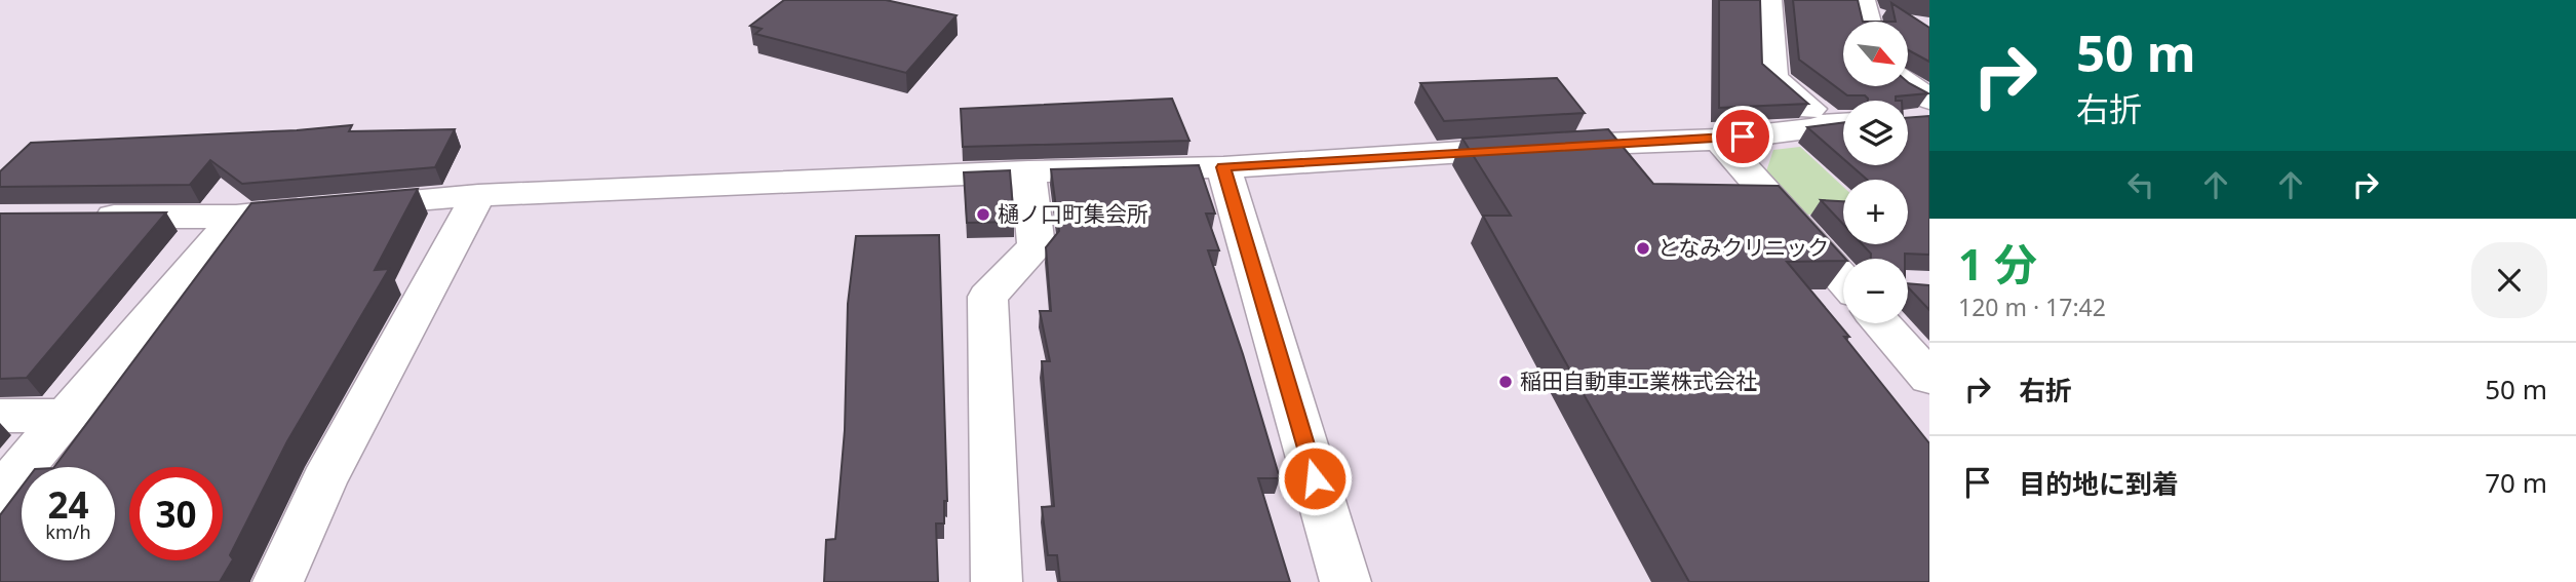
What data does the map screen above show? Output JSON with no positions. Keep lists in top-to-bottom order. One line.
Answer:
{"places":["樋ノ口町集会所","となみクリニック","稲田自動車工業株式会社"],"north":"bottom right","page":{"turn":["50 m","右折"],"map_buttons":["+","−"],"heading":["1 分","120 m · 17:42"],"list":[{"name":"右折","value":"50 m"},{"name":"目的地に到着","value":"70 m"}],"speed":"24 km/h","limit":"30"}}
